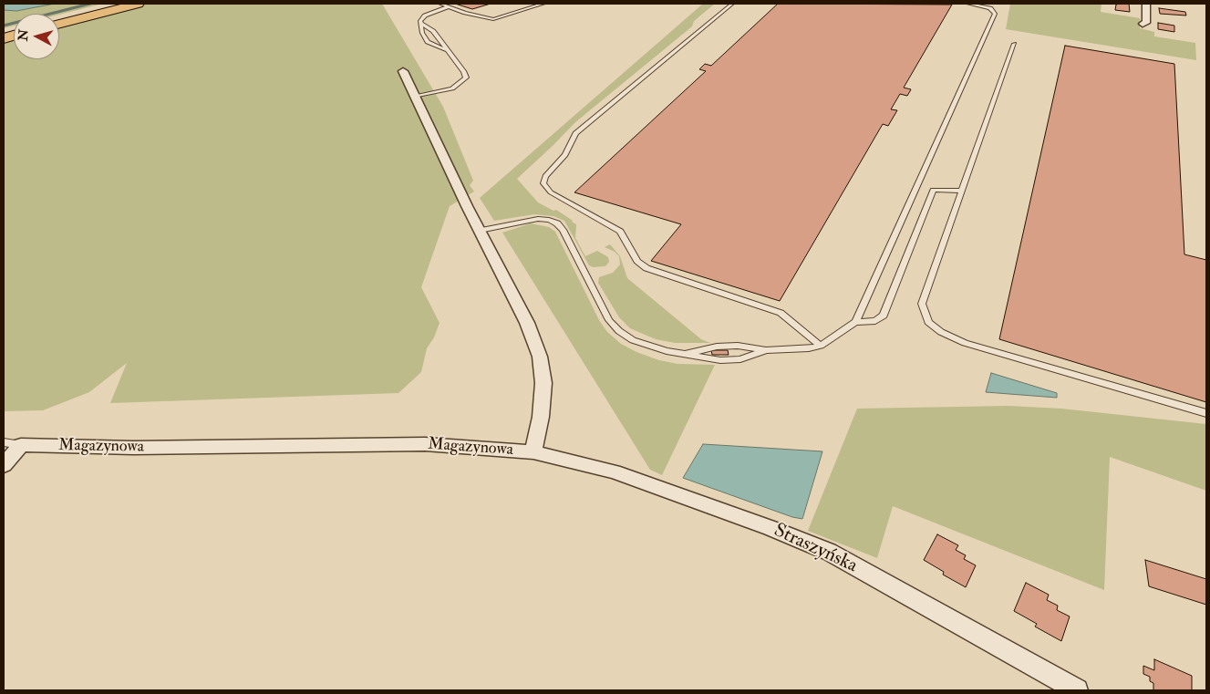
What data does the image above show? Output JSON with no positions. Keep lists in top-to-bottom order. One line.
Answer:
{"streets":{"street":["Magazynowa","Straszyńska"]},"crossings":[["Magazynowa","Straszyńska"]],"north":"left"}
